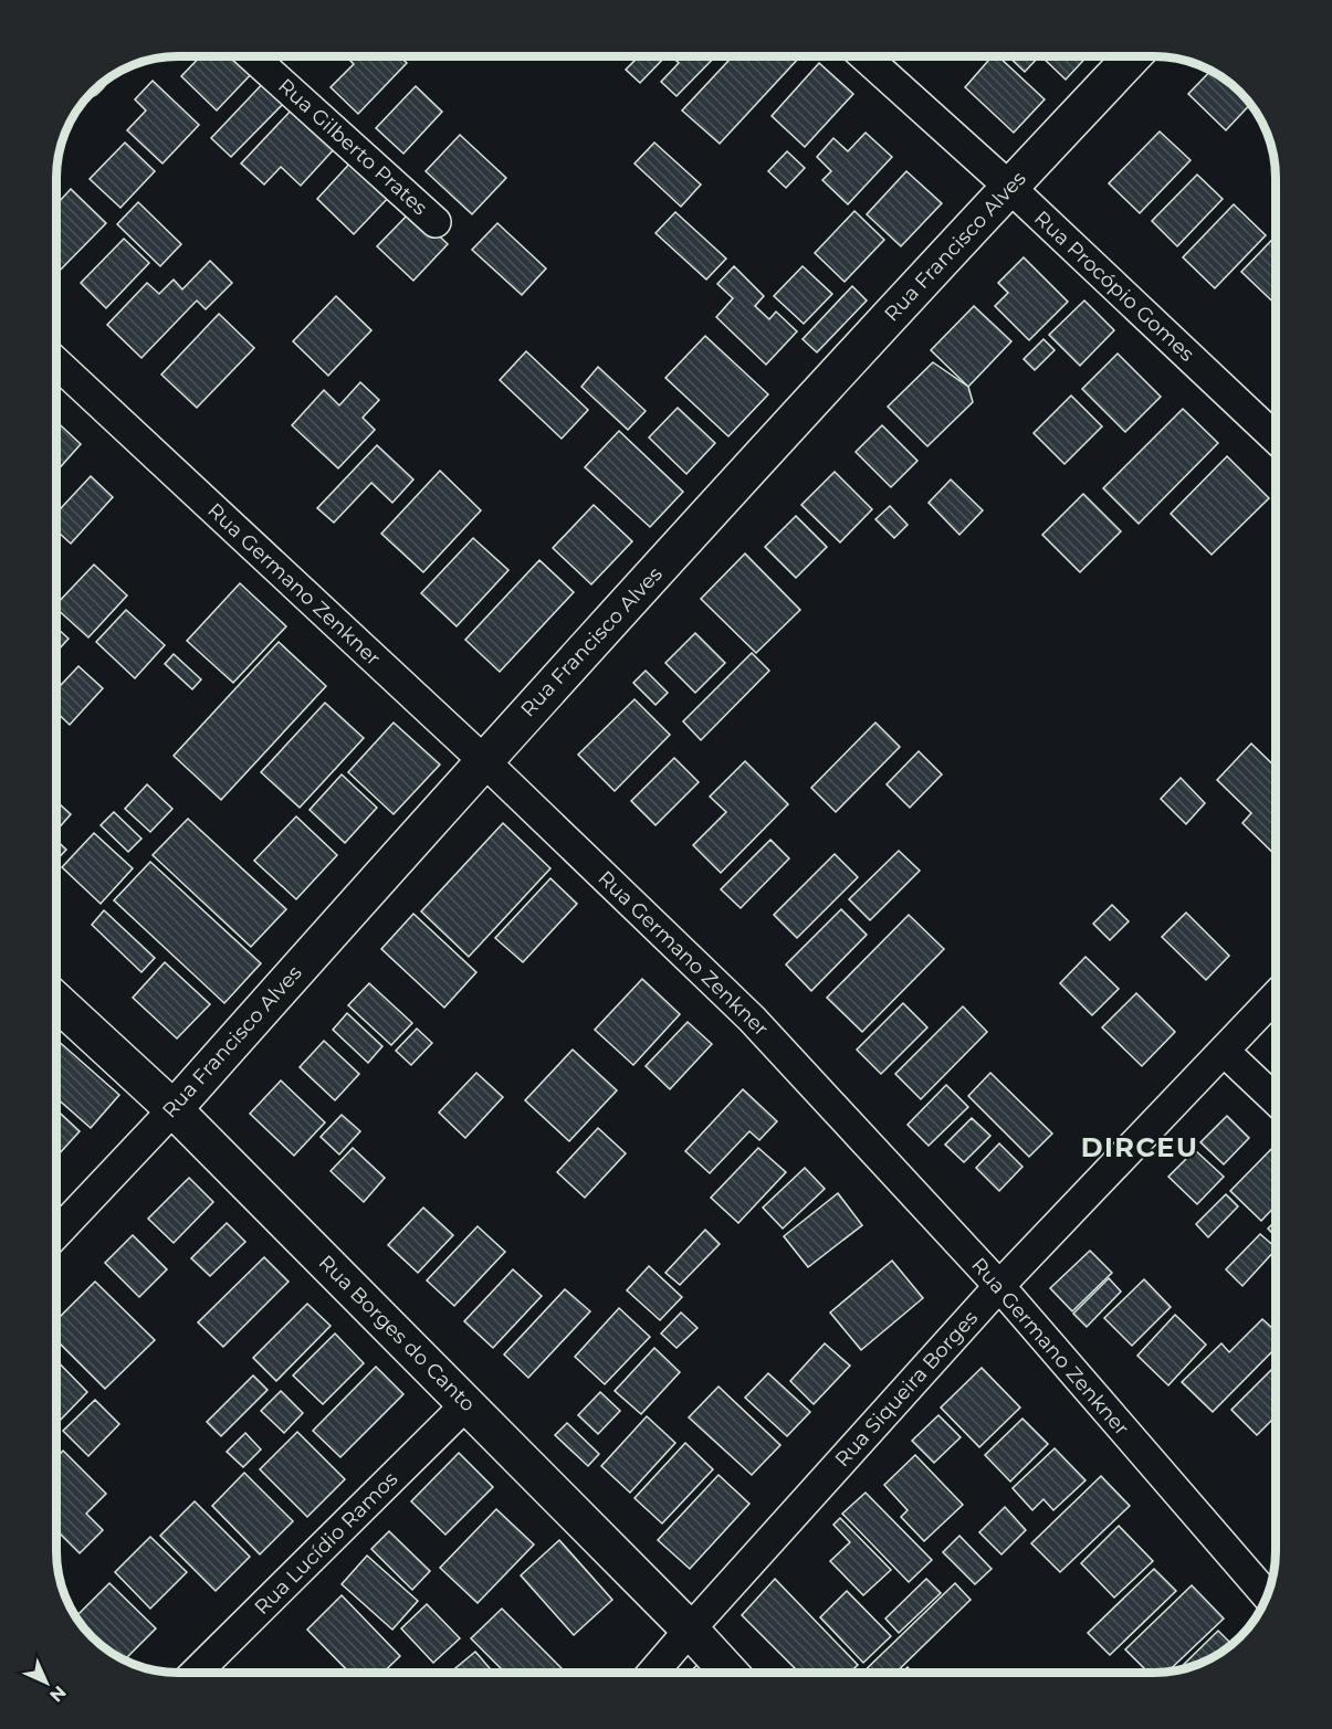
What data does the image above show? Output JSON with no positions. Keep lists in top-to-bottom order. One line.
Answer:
{"streets":{"street":["Rua Gilberto Prates","Rua Francisco Alves","Rua Procópio Gomes","Rua Germano Zenkner","Rua Borges do Canto","Rua Siqueira Borges","Rua Lucídio Ramos"]},"crossings":[["Rua Francisco Alves","Rua Procópio Gomes"],["Rua Francisco Alves","Rua Germano Zenkner"],["Rua Francisco Alves","Rua Borges do Canto"],["Rua Germano Zenkner","Rua Siqueira Borges"],["Rua Borges do Canto","Rua Siqueira Borges"],["Rua Borges do Canto","Rua Lucídio Ramos"]],"districts":["DIRCEU"],"north":"bottom right"}
